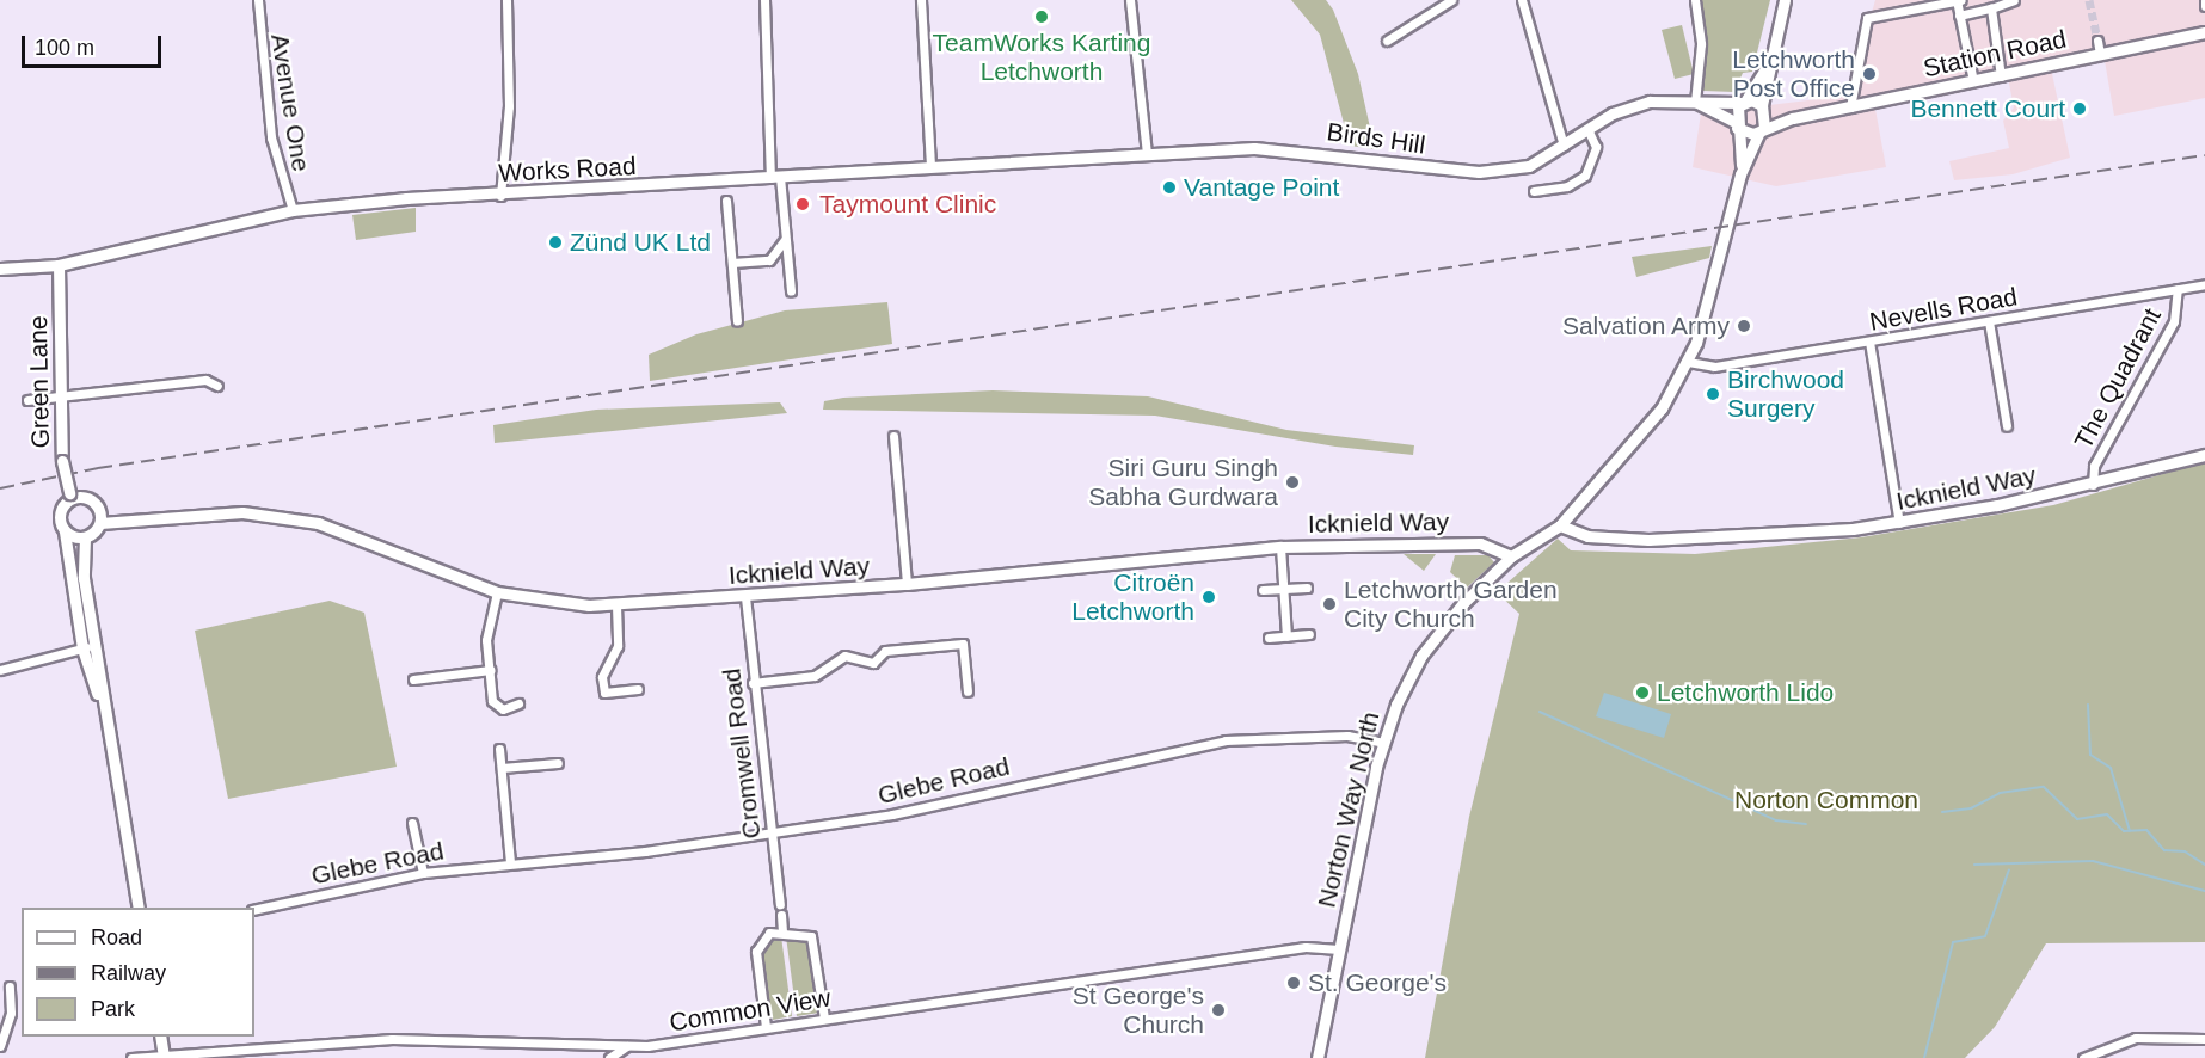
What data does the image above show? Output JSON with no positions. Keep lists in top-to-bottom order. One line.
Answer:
{"streets":{"street":["Station Road","Avenue One","Birds Hill","Works Road","Nevells Road","The Quadrant","Green Lane","Icknield Way","Cromwell Road","Glebe Road","Norton Way North","Common View"]},"crossings":[["Station Road","Birds Hill"],["Station Road","Norton Way North"],["Avenue One","Works Road"],["Birds Hill","Works Road"],["Birds Hill","Norton Way North"],["Works Road","Green Lane"],["Nevells Road","The Quadrant"],["Nevells Road","Norton Way North"],["The Quadrant","Icknield Way"],["Green Lane","Icknield Way"],["Icknield Way","Cromwell Road"],["Icknield Way","Norton Way North"],["Cromwell Road","Glebe Road"],["Glebe Road","Norton Way North"],["Norton Way North","Common View"]],"parks":["Norton Common"],"places":["TeamWorks Karting Letchworth","Letchworth Post Office","Bennett Court","Vantage Point","Taymount Clinic","Zünd UK Ltd","Salvation Army","Birchwood Surgery","Siri Guru Singh Sabha Gurdwara","Citroën Letchworth","Letchworth Garden City Church","Letchworth Lido","St. George's","St George's Church"],"legend":["Road","Railway","Park"],"scale_bar":"100 m"}
